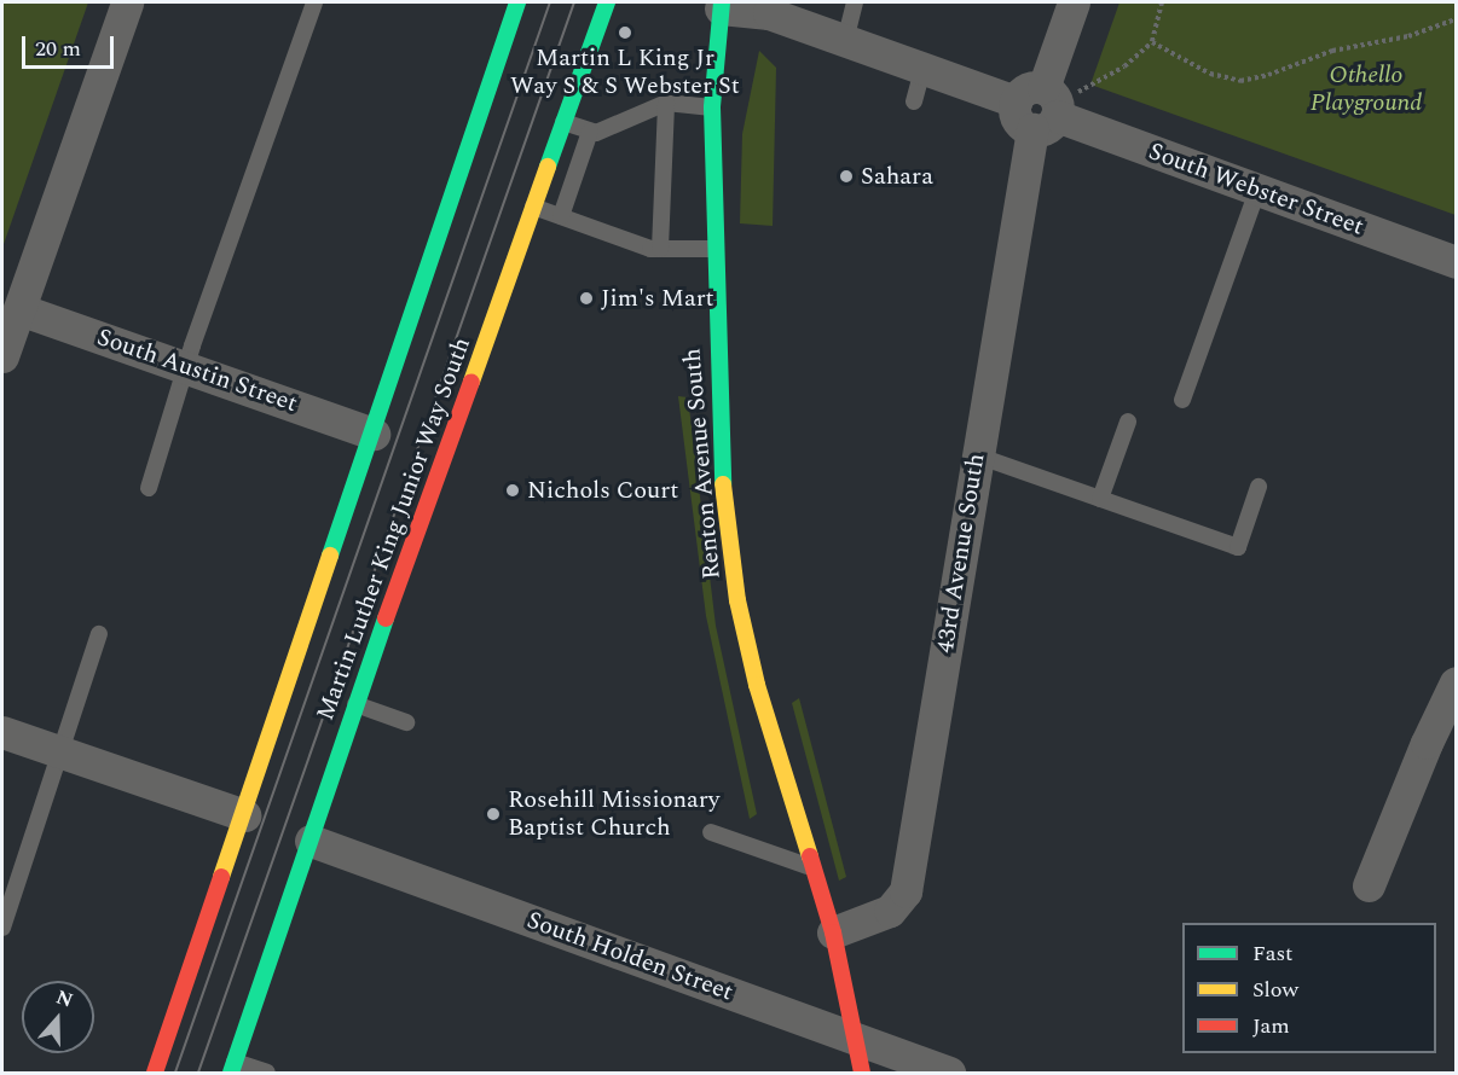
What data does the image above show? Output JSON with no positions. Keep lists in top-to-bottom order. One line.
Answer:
{"streets":{"main road":["Renton Avenue South","Martin Luther King Junior Way South"],"street":["South Webster Street","South Austin Street","43rd Avenue South","South Holden Street"]},"crossings":[["South Webster Street","Renton Avenue South"],["South Webster Street","43rd Avenue South"],["South Austin Street","Martin Luther King Junior Way South"],["Renton Avenue South","43rd Avenue South"],["Renton Avenue South","South Holden Street"],["Martin Luther King Junior Way South","South Holden Street"]],"parks":["Othello Playground"],"places":["Martin L King Jr Way S & S Webster St","Sahara","Jim's Mart","Nichols Court","Rosehill Missionary Baptist Church"],"legend":["Fast","Slow","Jam"],"scale_bar":"20 m","north":"top"}
